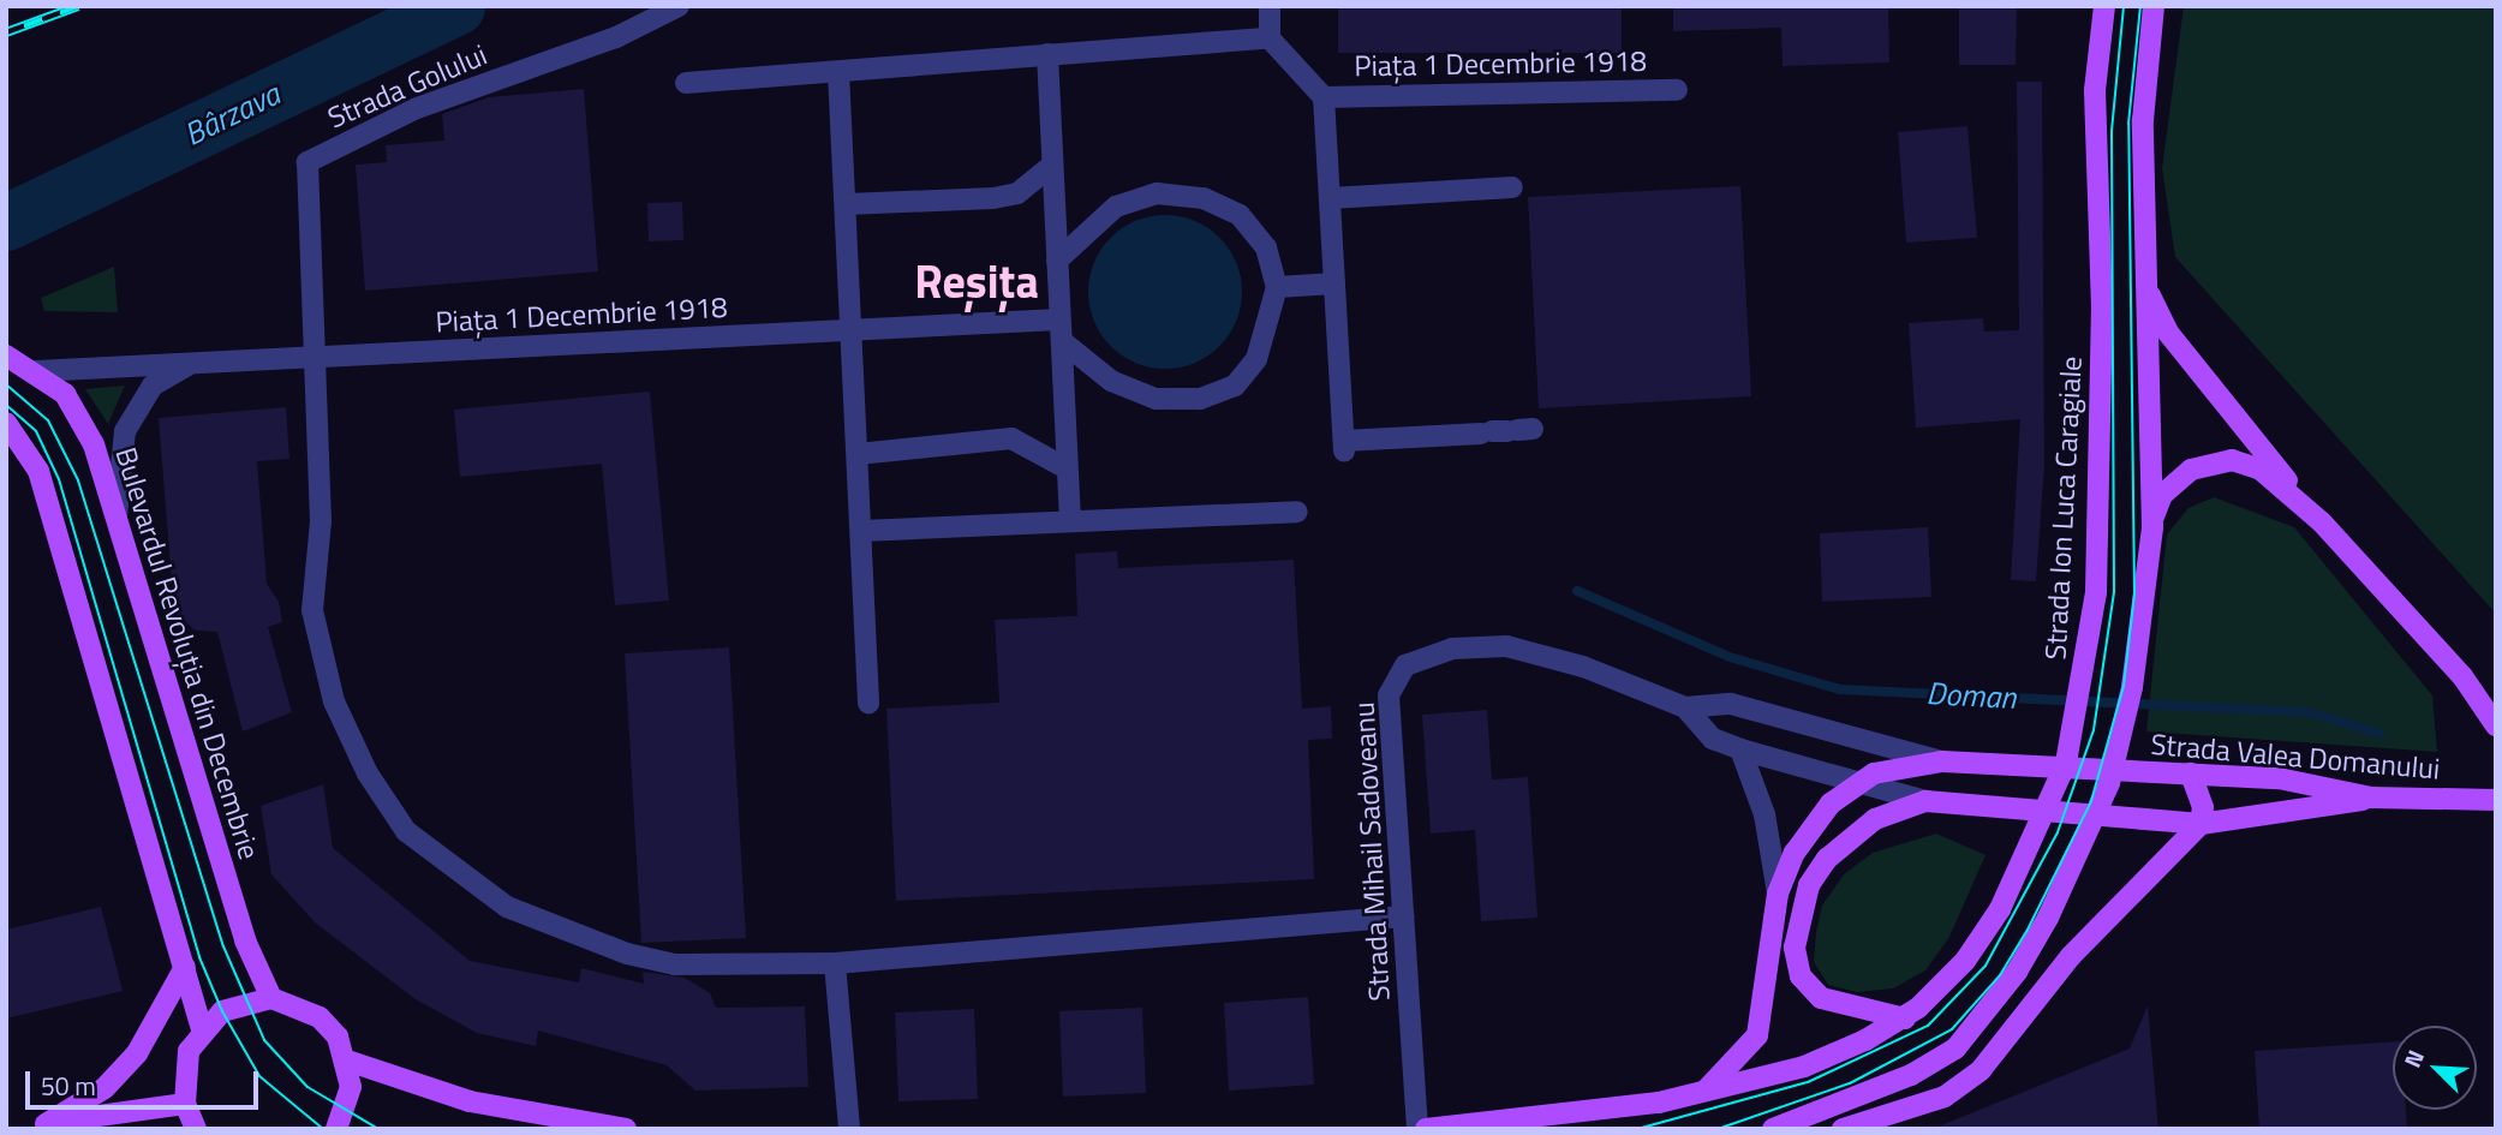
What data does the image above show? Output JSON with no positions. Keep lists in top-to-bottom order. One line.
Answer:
{"streets":{"main road":["Strada Ion Luca Caragiale","Bulevardul Revoluția din Decembrie","Strada Valea Domanului","Strada Mihail Sadoveanu"],"street":["Piața 1 Decembrie 1918","Strada Golului"]},"crossings":[["Piața 1 Decembrie 1918","Strada Golului"],["Strada Ion Luca Caragiale","Strada Mihail Sadoveanu"],["Strada Valea Domanului","Strada Mihail Sadoveanu"]],"districts":["Reșița"],"water":["Bârzava","Doman"],"scale_bar":"50 m","north":"top left"}
